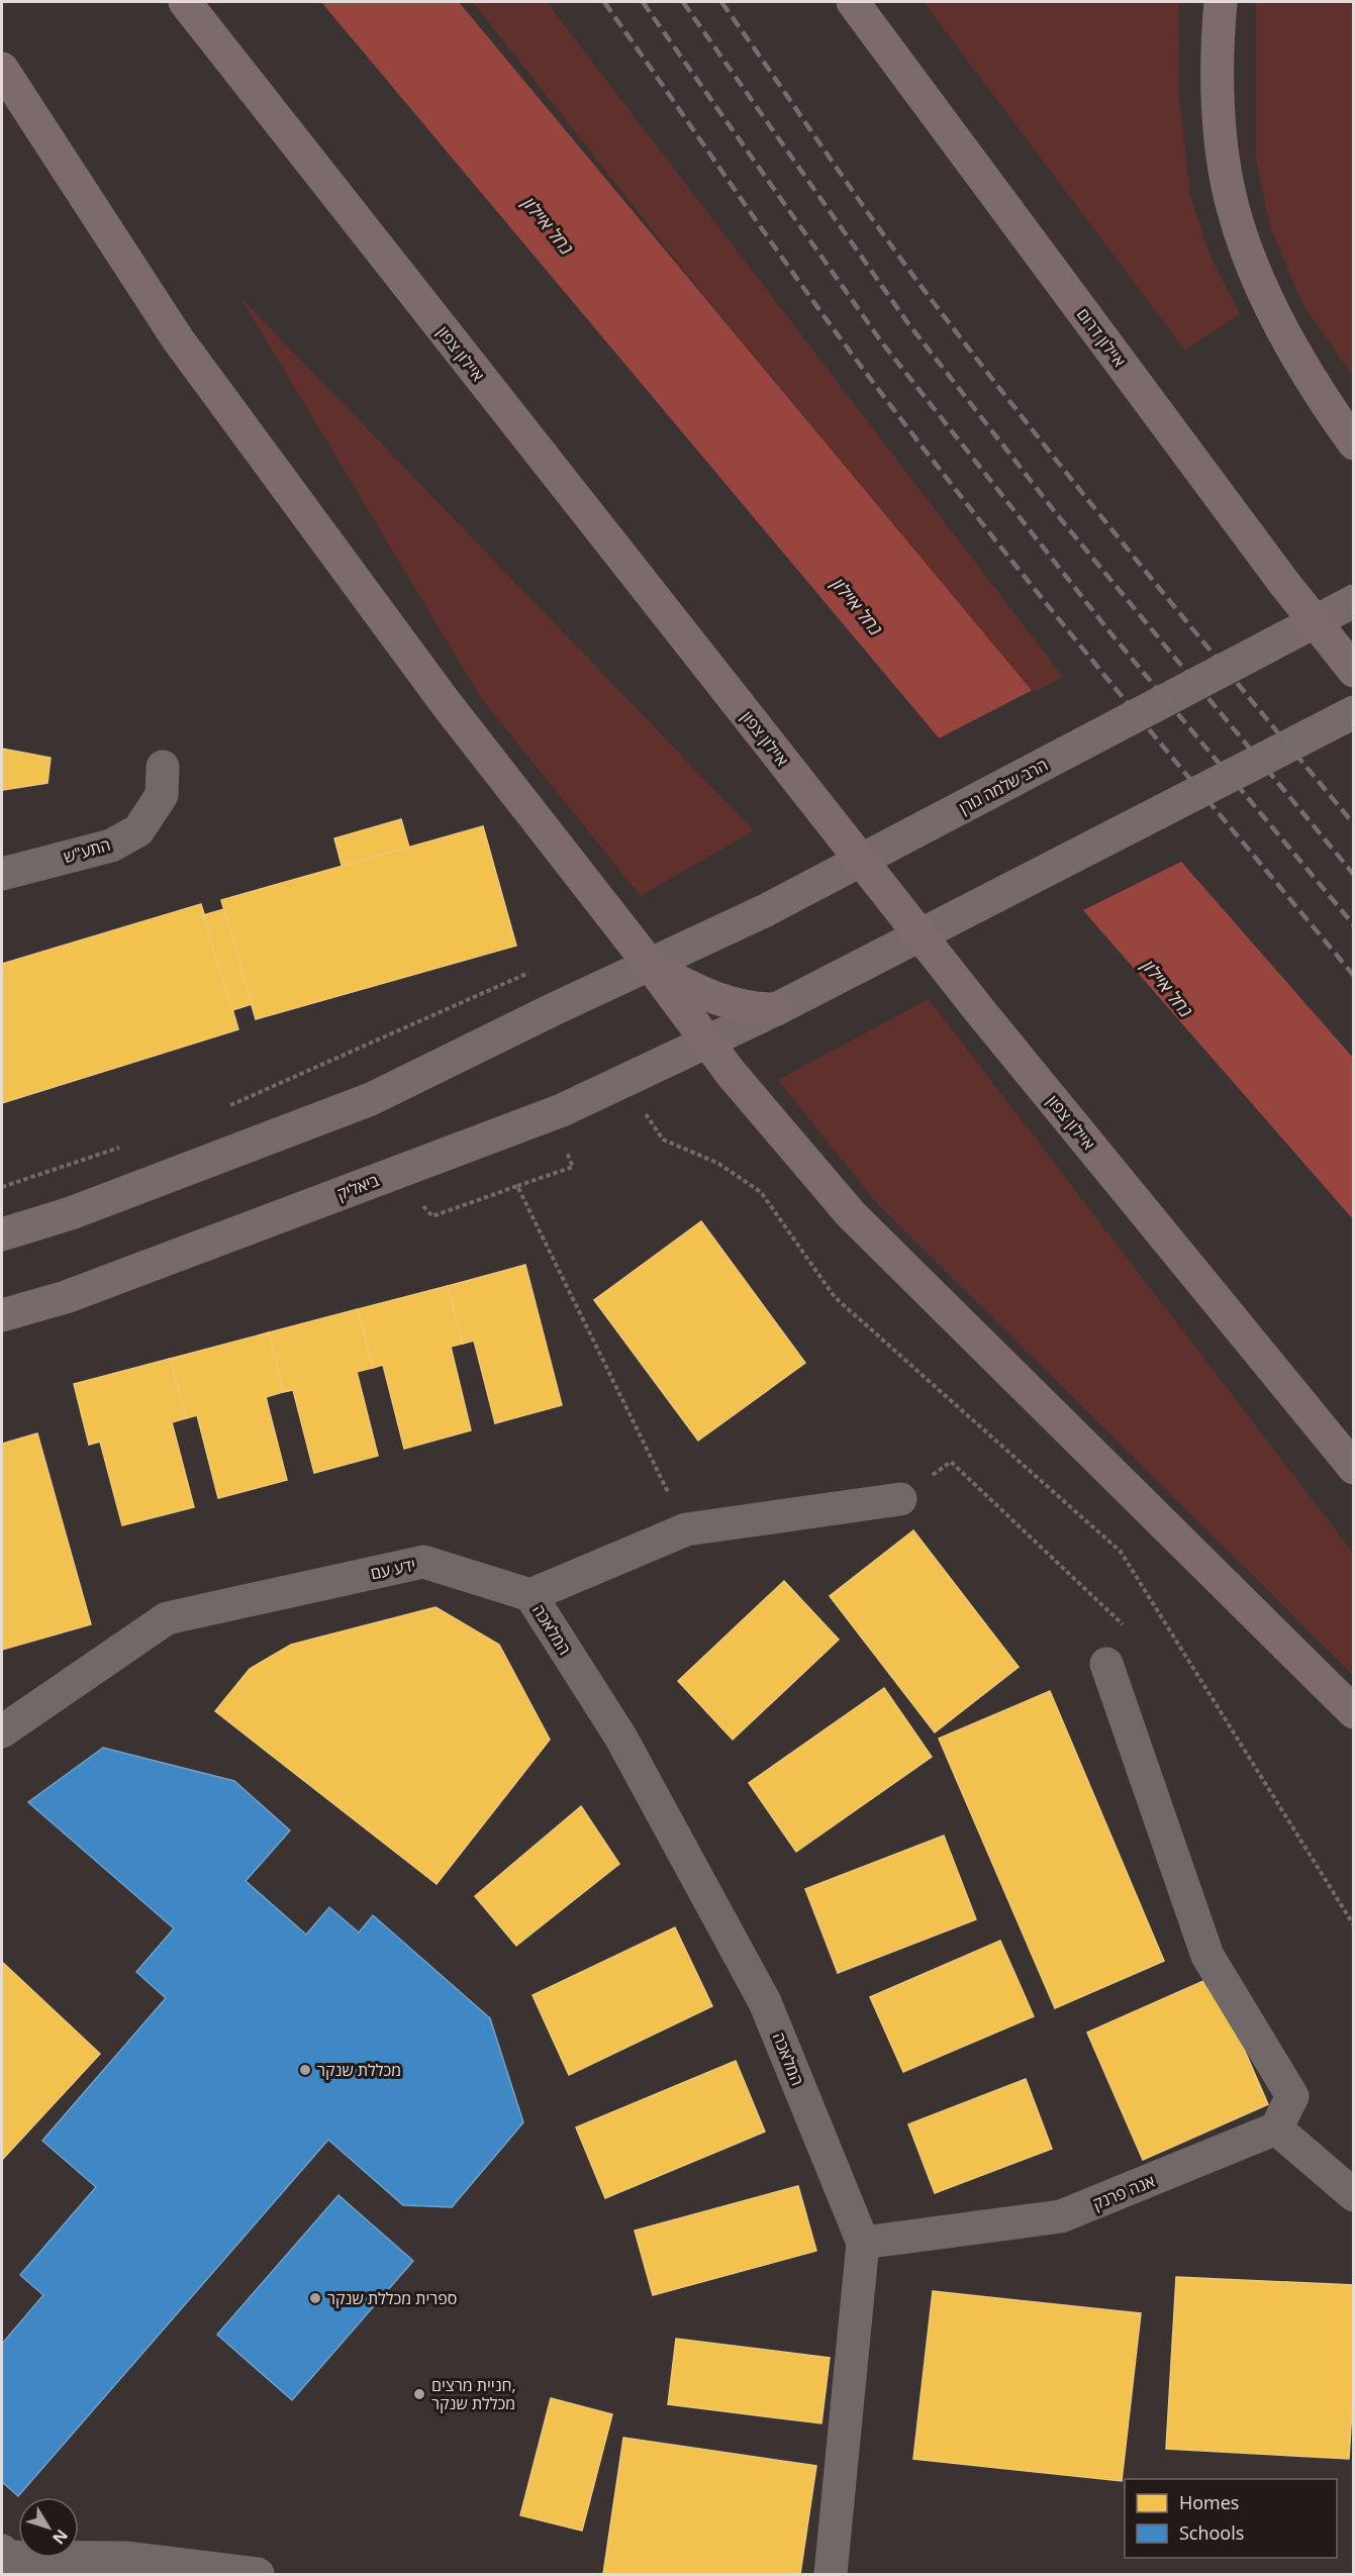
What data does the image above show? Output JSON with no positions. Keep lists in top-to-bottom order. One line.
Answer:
{"streets":{"highway":["איילון דרום","איילון צפון"],"main road":["הרב שלמה גורן","ביאליק"],"street":["התע\"ש","ידע עם","המלאכה","אנה פרנק"]},"crossings":[["ידע עם","המלאכה"],["המלאכה","אנה פרנק"]],"water":["נחל איילון"],"places":["מכללת שנקר","ספרית מכללת שנקר","חניית מרצים, מכללת שנקר"],"legend":["Homes","Schools"],"north":"bottom right"}
